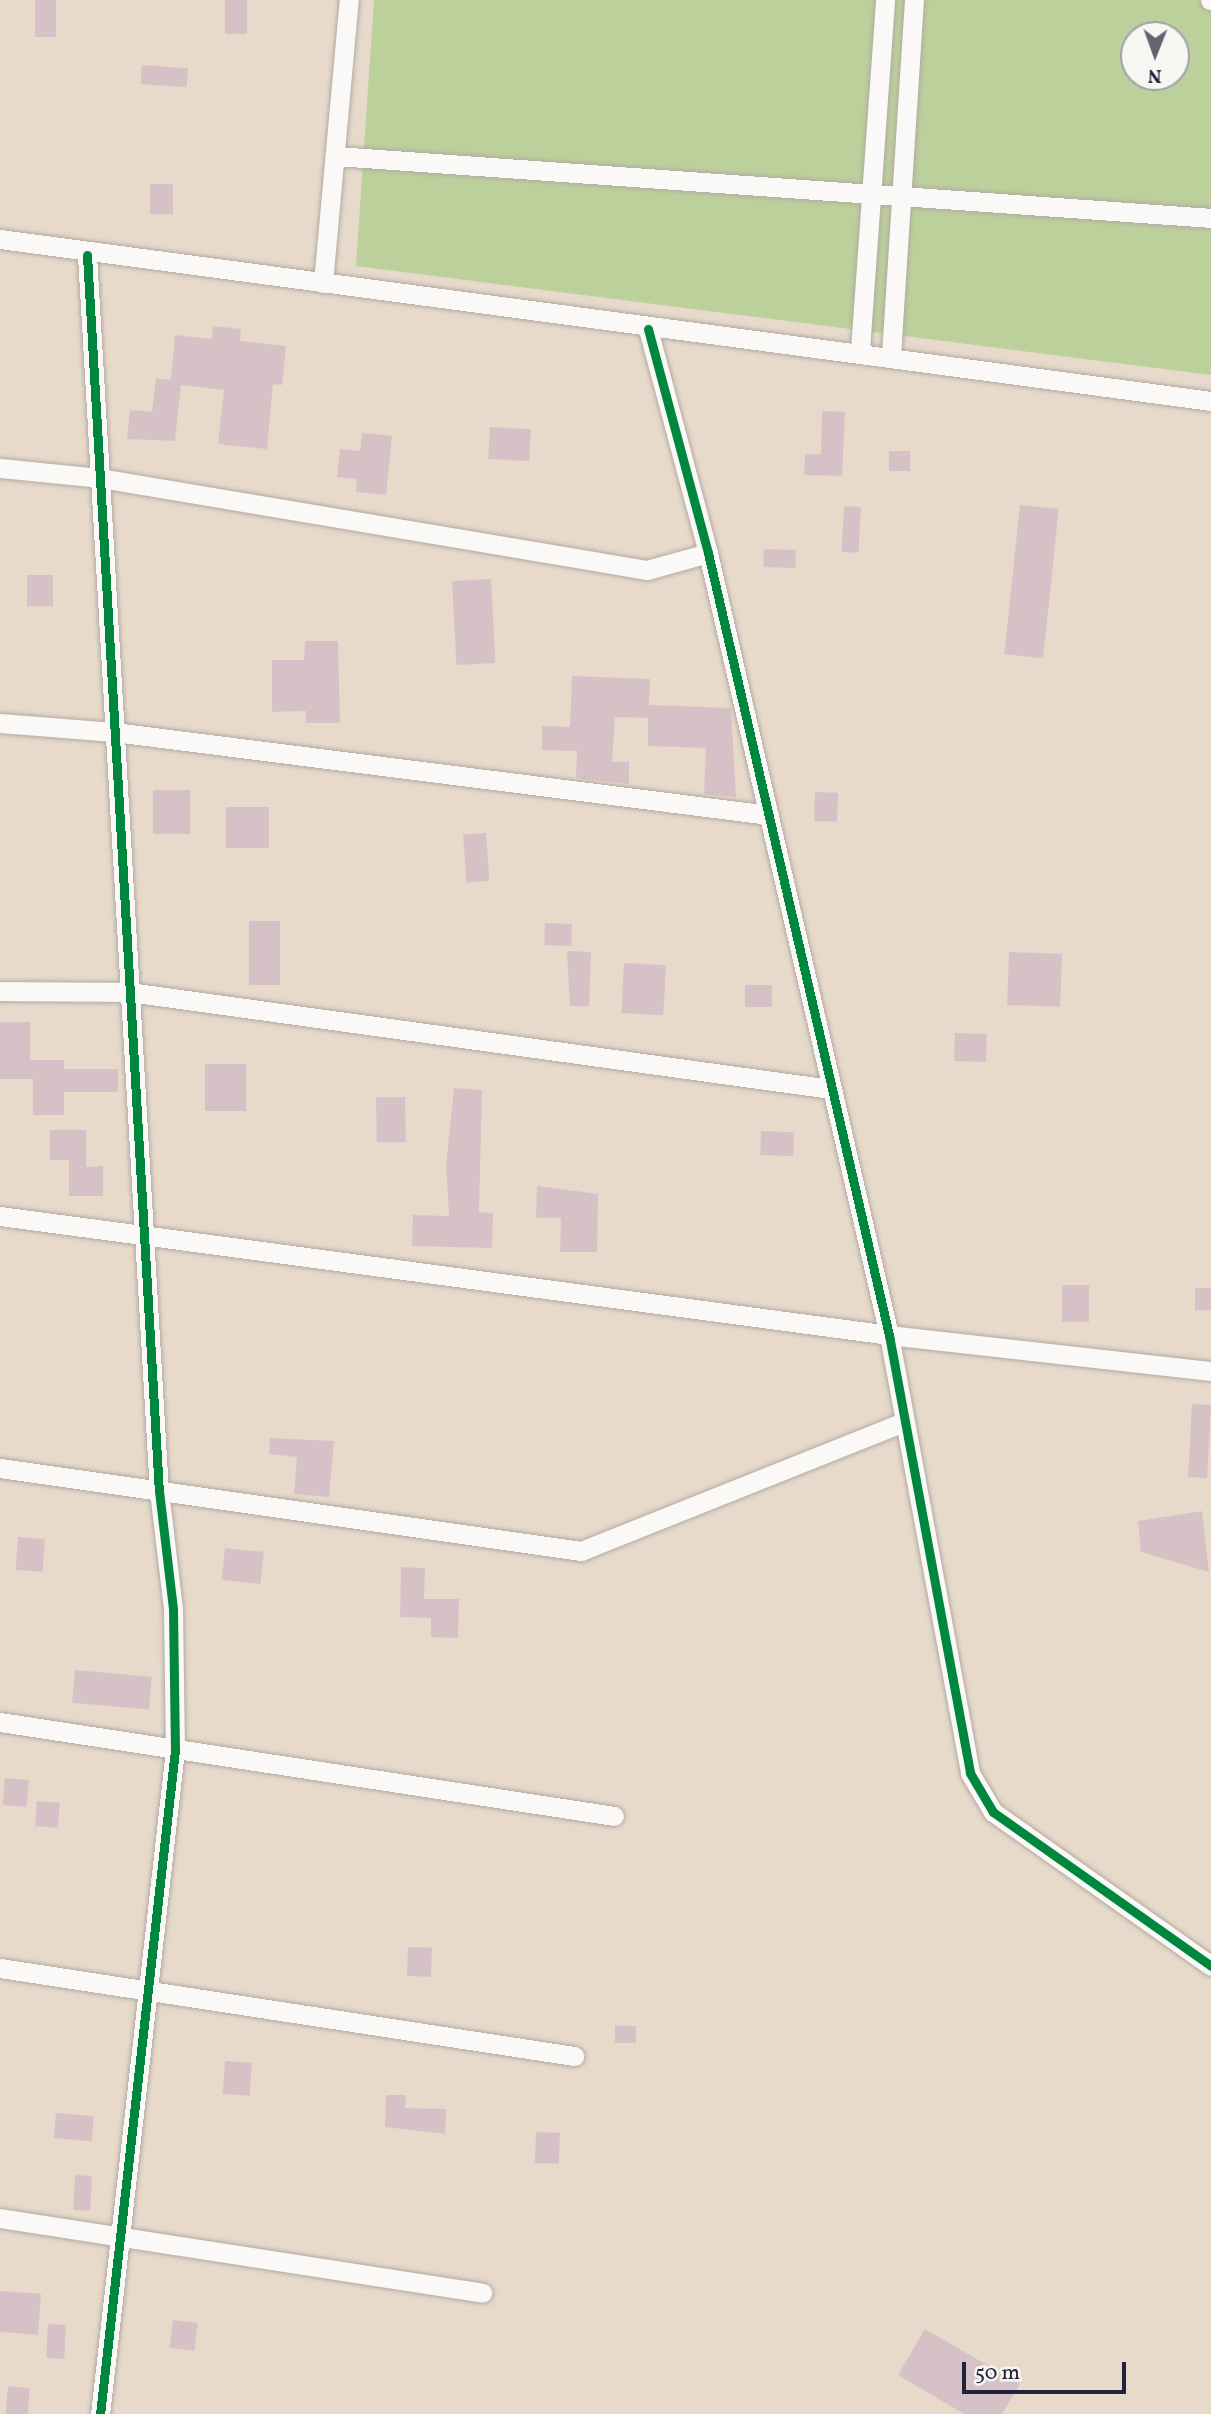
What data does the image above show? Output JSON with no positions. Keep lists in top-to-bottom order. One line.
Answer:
{"scale_bar":"50 m","north":"bottom"}
